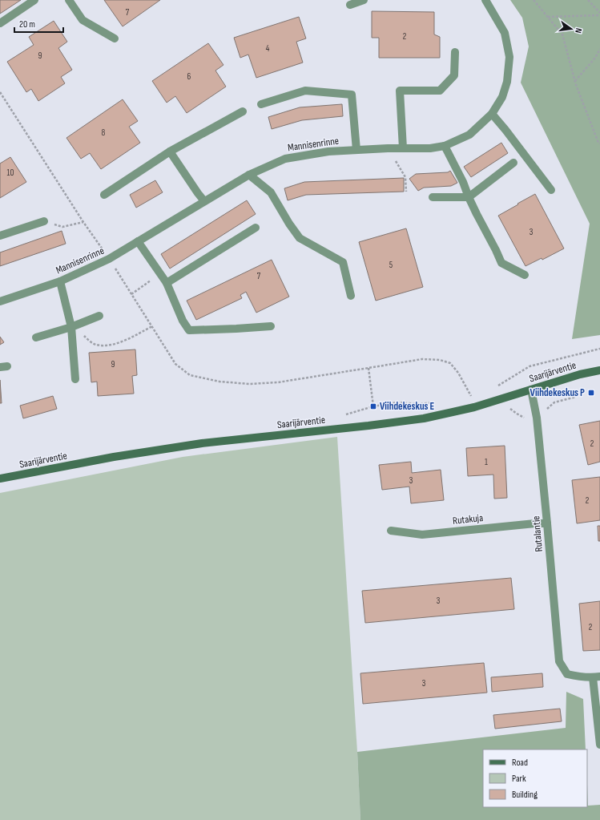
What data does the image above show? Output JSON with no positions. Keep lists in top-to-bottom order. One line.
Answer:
{"streets":{"main road":["Saarijärventie"],"street":["Mannisenrinne","Rutakuja","Rutalantie"]},"crossings":[["Saarijärventie","Rutalantie"],["Rutakuja","Rutalantie"]],"places":{"transit":["Viihdekeskus P","Viihdekeskus E"]},"house_numbers":["7","2","4","9","6","8","10","3","5","7","9","2","1","3","2","3","2","3"],"legend":["Road","Park","Building"],"scale_bar":"20 m","north":"right"}
